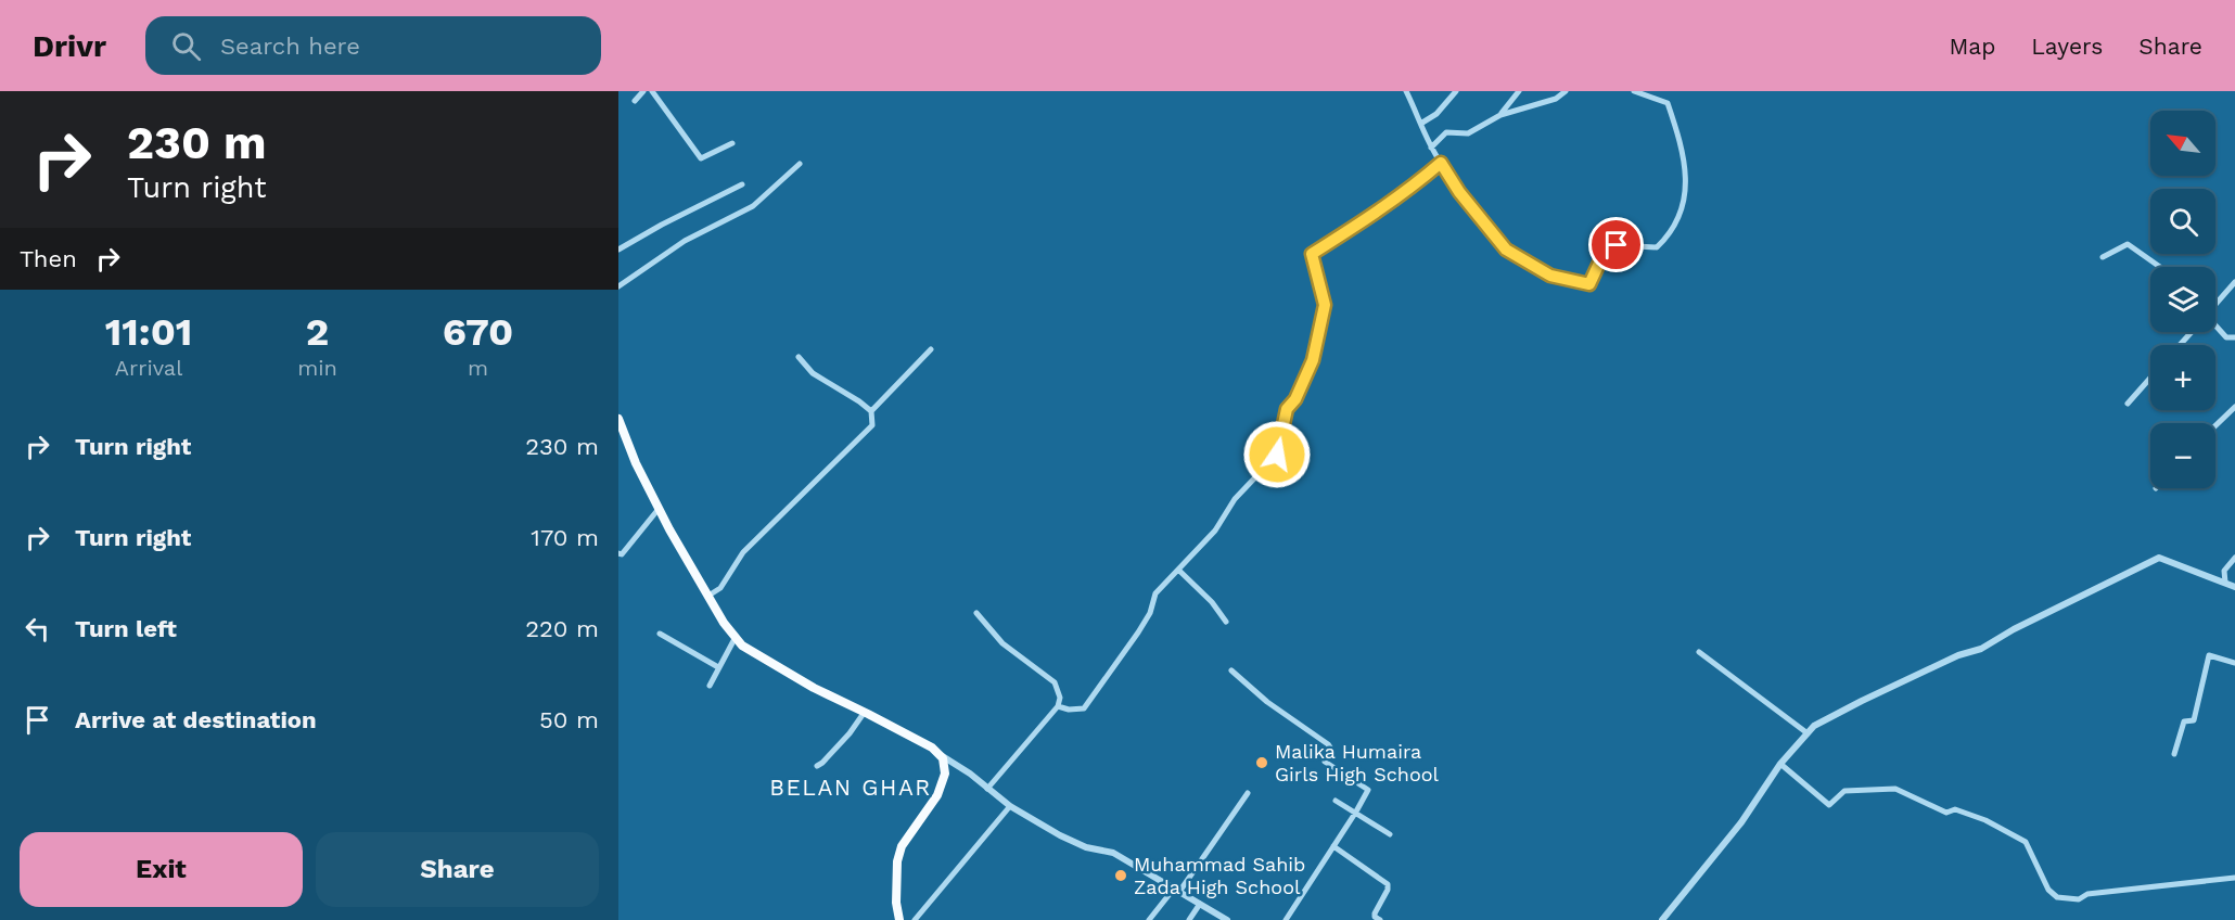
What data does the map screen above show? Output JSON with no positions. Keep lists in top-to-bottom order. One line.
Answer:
{"districts":["BELAN GHAR"],"places":["Malika Humaira Girls High School","Muhammad Sahib Zada High School"],"north":"top left","page":{"header":"Drivr","search":"Search here","nav":["Map","Layers","Share"],"turn":["230 m","Turn right"],"map_buttons":["+","−"],"then":"Then","eta":["11:01","Arrival","2","min","670","m"],"list":[{"name":"Turn right","value":"230 m"},{"name":"Turn right","value":"170 m"},{"name":"Turn left","value":"220 m"},{"name":"Arrive at destination","value":"50 m"}],"buttons":["Exit","Share"]}}
